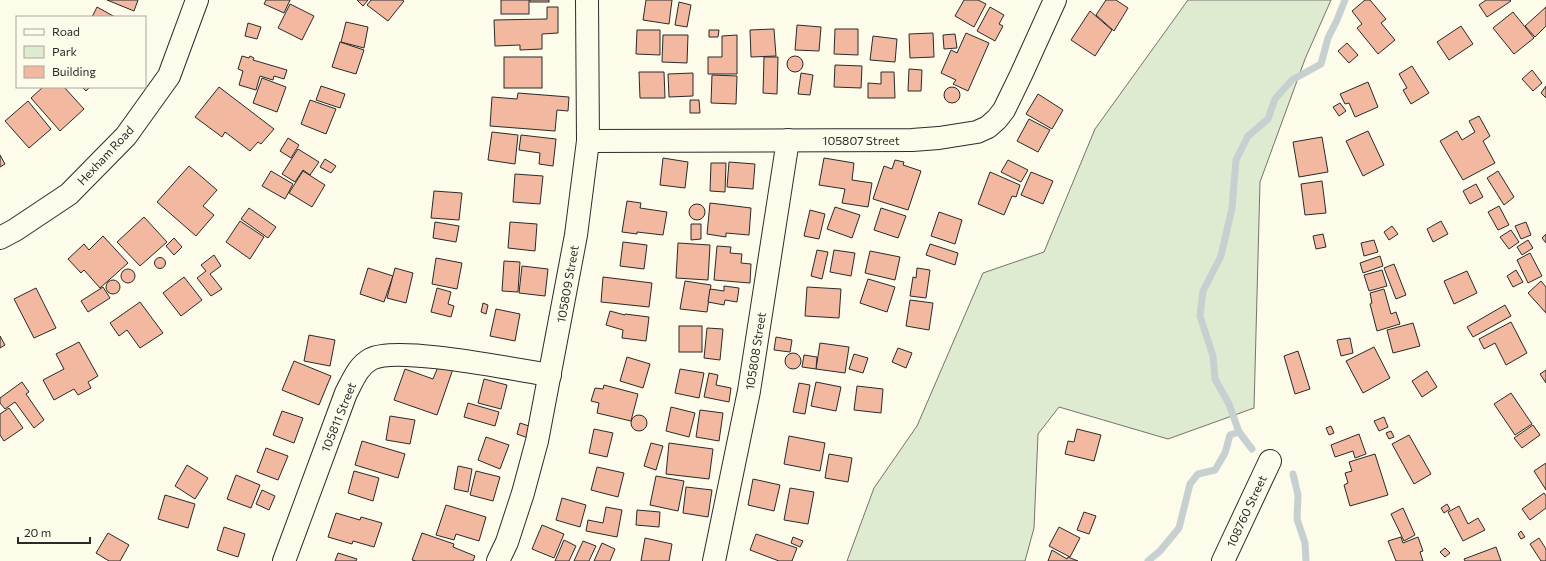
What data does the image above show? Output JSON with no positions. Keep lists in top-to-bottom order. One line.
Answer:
{"streets":{"street":["105807 Street","Hexham Road","105809 Street","105808 Street","105811 Street","108760 Street"]},"crossings":[["105807 Street","105809 Street"],["105807 Street","105808 Street"],["105809 Street","105811 Street"]],"legend":["Road","Park","Building"],"scale_bar":"20 m"}
